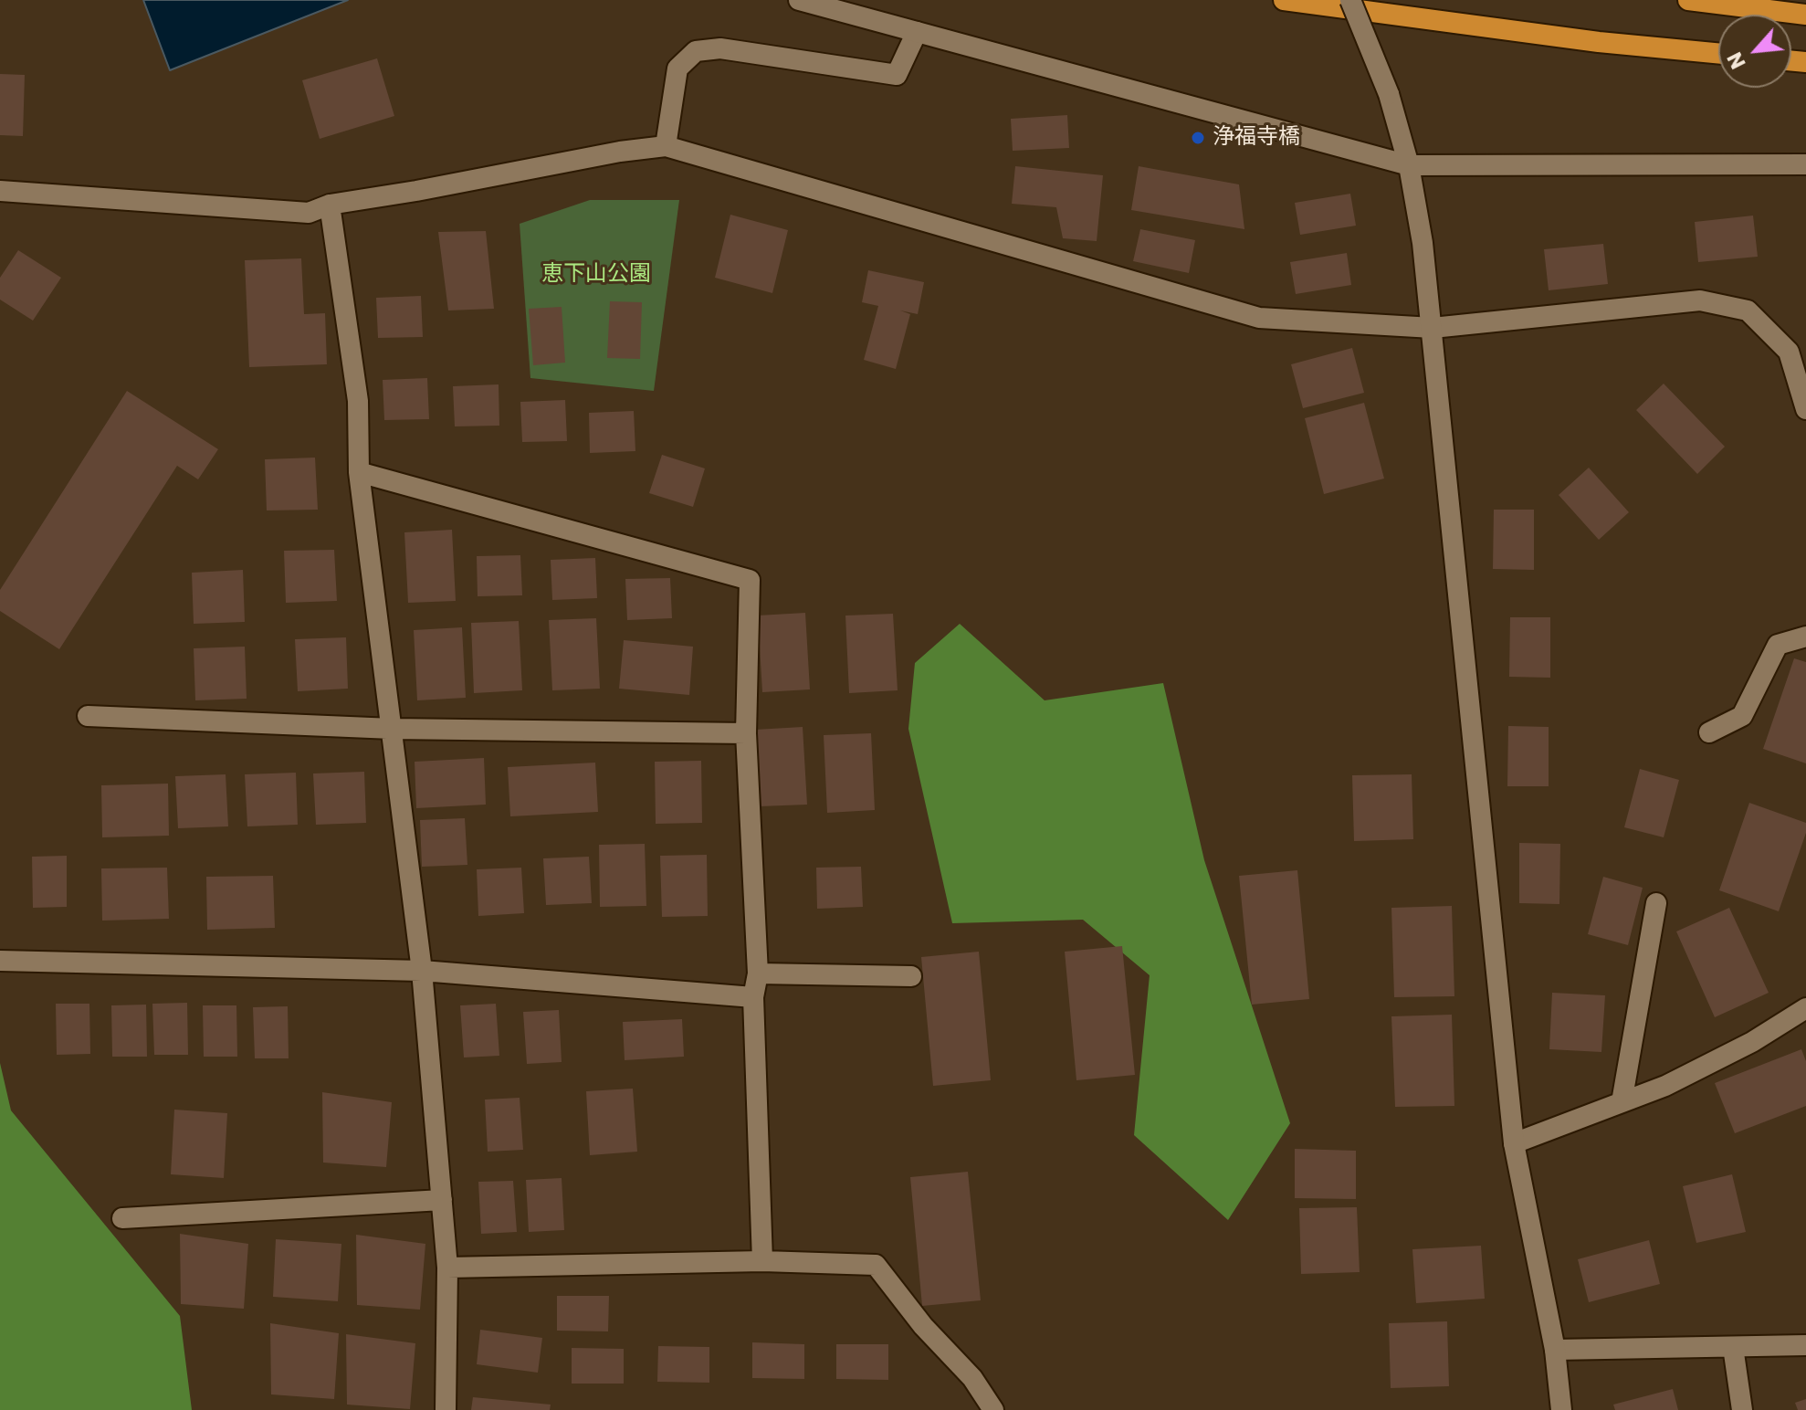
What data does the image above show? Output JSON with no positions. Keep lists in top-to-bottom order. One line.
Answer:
{"parks":["恵下山公園"],"places":["浄福寺橋"],"north":"bottom left"}
